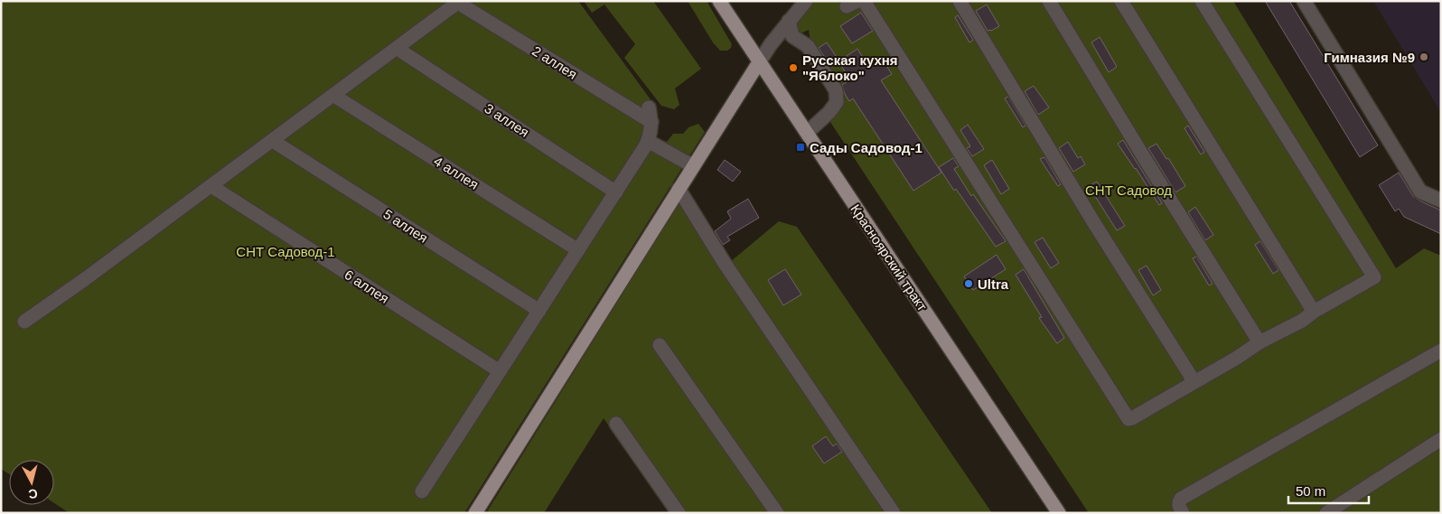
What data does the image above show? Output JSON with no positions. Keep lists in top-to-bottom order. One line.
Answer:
{"streets":{"main road":["Красноярский тракт"],"street":["2 аллея","3 аллея","4 аллея","5 аллея","6 аллея"]},"parks":["СНТ Садовод","СНТ Садовод-1"],"places":{"other":["Гимназия №9","Русская кухня \"Яблоко\"","Ultra"],"transit":["Сады Садовод-1"]},"scale_bar":"50 m","north":"bottom"}
